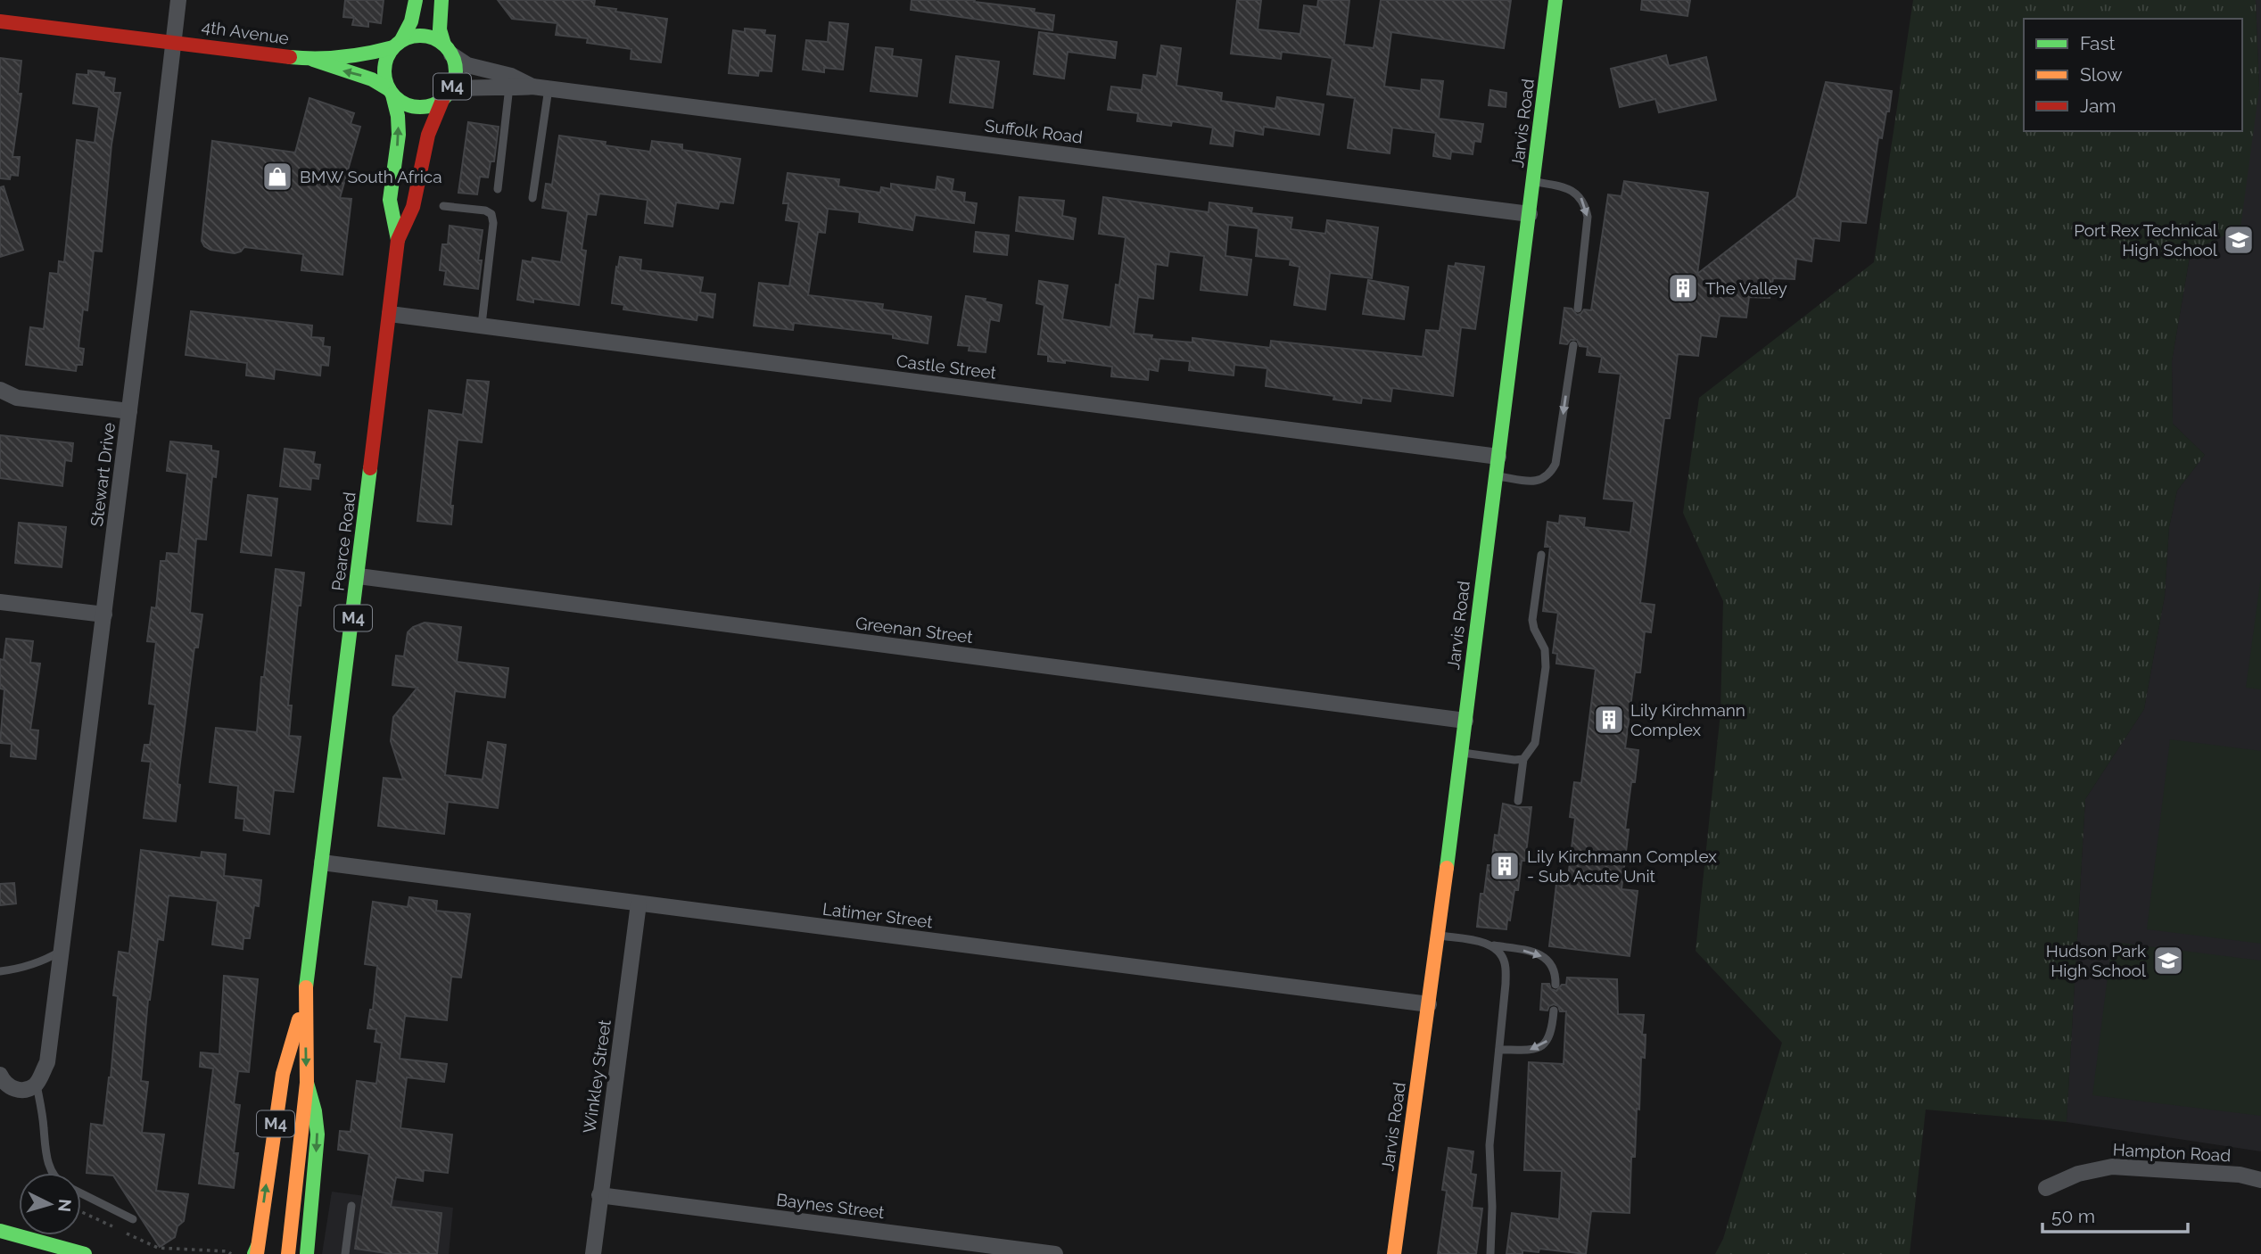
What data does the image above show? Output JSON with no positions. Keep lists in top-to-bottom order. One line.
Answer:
{"streets":{"main road":["4th Avenue","M4","Jarvis Road","Pearce Road"],"street":["Suffolk Road","Castle Street","Stewart Drive","Greenan Street","Latimer Street","Winkley Street","Hampton Road","Baynes Street"]},"crossings":[["4th Avenue","M4"],["4th Avenue","Suffolk Road"],["4th Avenue","Stewart Drive"],["4th Avenue","Pearce Road"],["M4","Suffolk Road"],["M4","Pearce Road"],["Jarvis Road","Suffolk Road"],["Jarvis Road","Castle Street"],["Jarvis Road","Greenan Street"],["Jarvis Road","Latimer Street"],["Suffolk Road","Pearce Road"],["Castle Street","Pearce Road"],["Pearce Road","Greenan Street"],["Pearce Road","Latimer Street"],["Latimer Street","Winkley Street"],["Winkley Street","Baynes Street"]],"places":{"shop":["BMW South Africa"],"school or university":["Port Rex Technical High School","Hudson Park High School"],"building":["The Valley","Lily Kirchmann Complex","Lily Kirchmann Complex - Sub Acute Unit"]},"legend":["Fast","Slow","Jam"],"scale_bar":"50 m","north":"right"}
